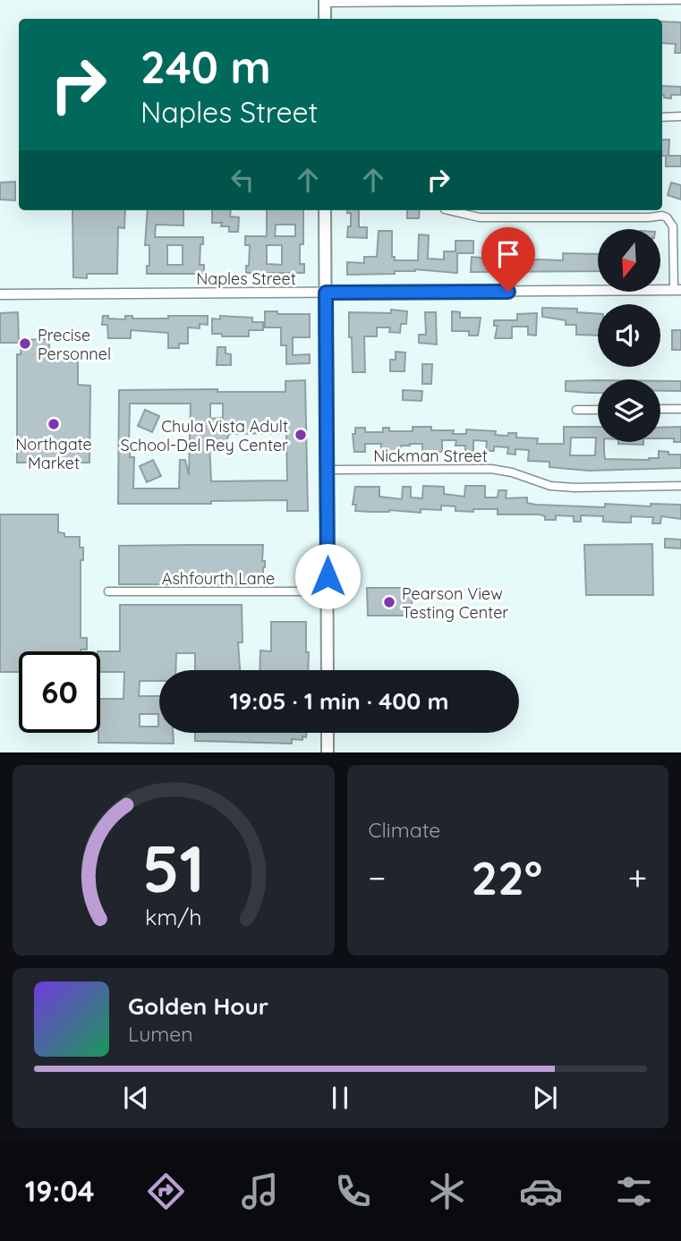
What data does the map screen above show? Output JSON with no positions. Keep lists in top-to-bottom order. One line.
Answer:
{"streets":{"street":["Naples Street","Nickman Street","Ashfourth Lane"]},"places":["Precise Personnel","Northgate Market","Chula Vista Adult School-Del Rey Center","Pearson View Testing Center"],"north":"bottom","page":{"turn":["240 m","Naples Street"],"limit":"60","trip":"19:05 · 1 min · 400 m","tile":"Climate","heat":["−","22°","+"],"song":["Golden Hour","Lumen"],"tabs":"19:04","gauge":["51","km/h"]}}
